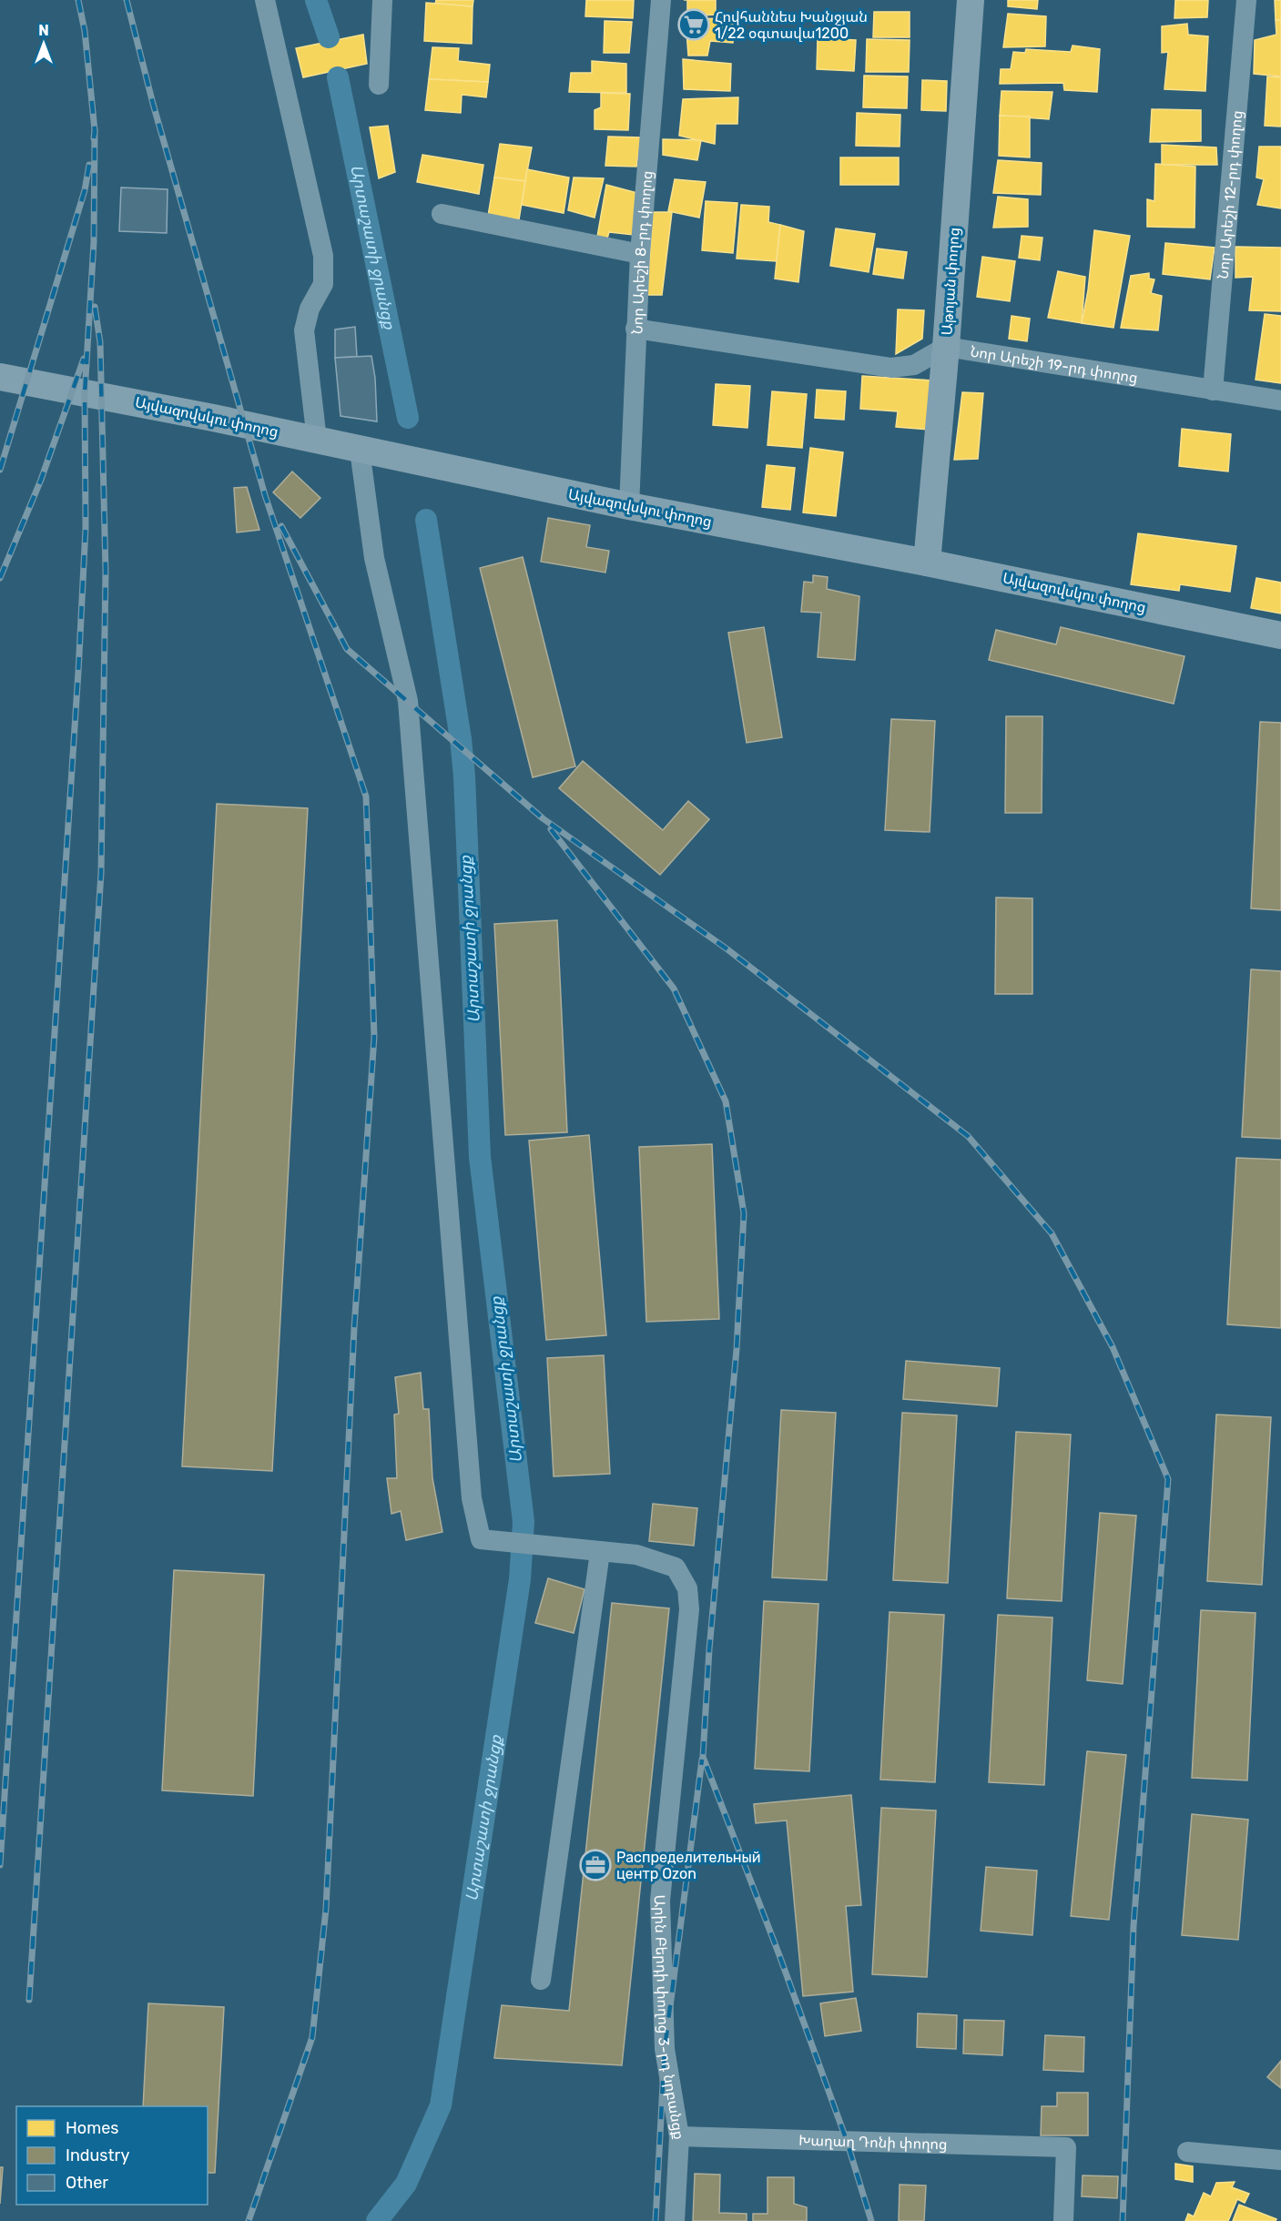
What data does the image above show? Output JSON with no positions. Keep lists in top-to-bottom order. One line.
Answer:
{"streets":{"main road":["Աթոյան փողոց","Այվազովսկու փողոց"],"street":["Նոր Արեշի 12-րդ փողոց","Նոր Արեշի 8-րդ փողոց","Նոր Արեշի 19-րդ փողոց","Արին Բերդի փողոց 3-րդ նրբանցք","Խաղաղ Դոնի փողոց"]},"crossings":[["Նոր Արեշի 12-րդ փողոց","Նոր Արեշի 19-րդ փողոց"],["Նոր Արեշի 8-րդ փողոց","Այվազովսկու փողոց"],["Աթոյան փողոց","Նոր Արեշի 19-րդ փողոց"],["Աթոյան փողոց","Այվազովսկու փողոց"],["Այվազովսկու փողոց","Արին Բերդի փողոց 3-րդ նրբանցք"],["Արին Բերդի փողոց 3-րդ նրբանցք","Խաղաղ Դոնի փողոց"]],"water":["Արտաշատի ջրանցք"],"places":{"supermarket":["Հովհաննես Խանջյան 1/22 օգտավա1200"],"office":["Распределительный центр Ozon"]},"legend":["Homes","Industry","Other"],"north":"top"}
